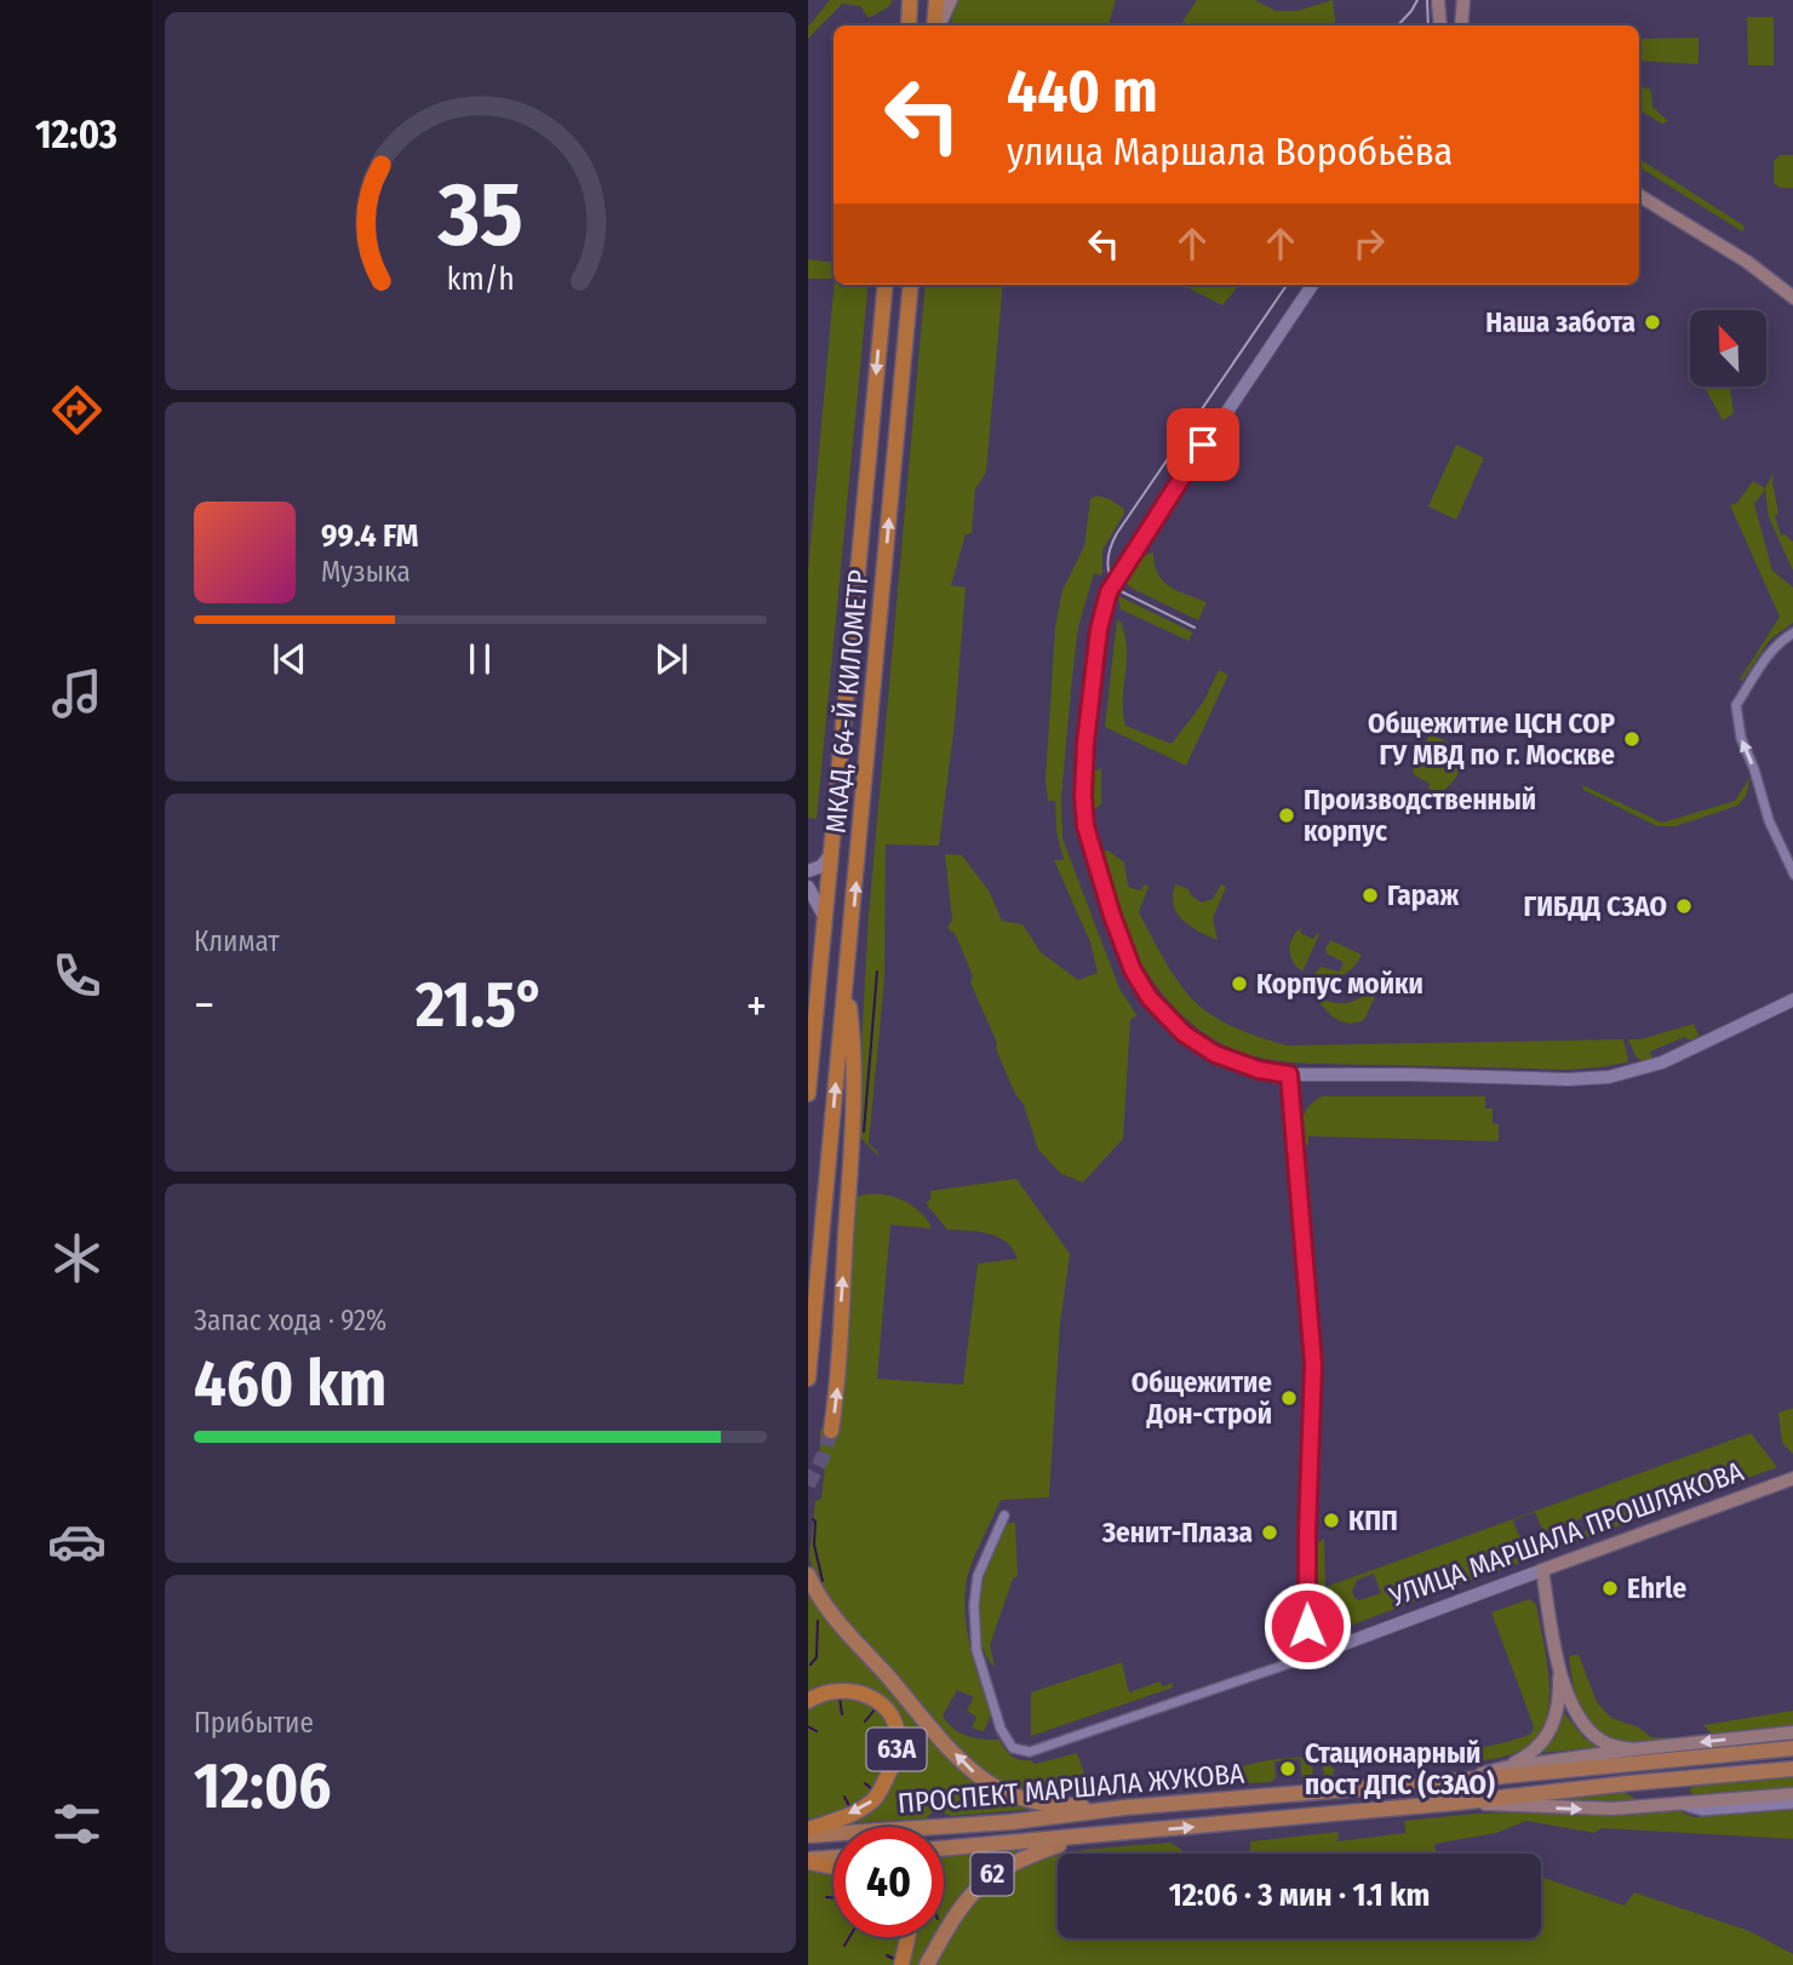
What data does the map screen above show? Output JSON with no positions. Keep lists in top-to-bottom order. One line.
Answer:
{"streets":{"highway":["МКАД, 64-Й КИЛОМЕТР","63A"],"main road":["УЛИЦА МАРШАЛА ПРОШЛЯКОВА","ПРОСПЕКТ МАРШАЛА ЖУКОВА","62"]},"crossings":[["63A","ПРОСПЕКТ МАРШАЛА ЖУКОВА"],["ПРОСПЕКТ МАРШАЛА ЖУКОВА","62"]],"places":["Наша забота","Общежитие ЦСН СОР ГУ МВД по г. Москве","Производственный корпус","Гараж","ГИБДД СЗАО","Корпус мойки","Общежитие Дон-строй","КПП","Зенит-Плаза","Ehrle","Стационарный пост ДПС (СЗАО)"],"north":"top left","page":{"tabs":"12:03","turn":["440 m","улица Маршала Воробьёва"],"song":["99.4 FM","Музыка"],"tile":["Климат",["Запас хода · 92%","460 km"],["Прибытие","12:06"]],"heat":["−","21.5°","+"],"limit":"40","trip":"12:06 · 3 мин · 1.1 km","gauge":["35","km/h"]}}
